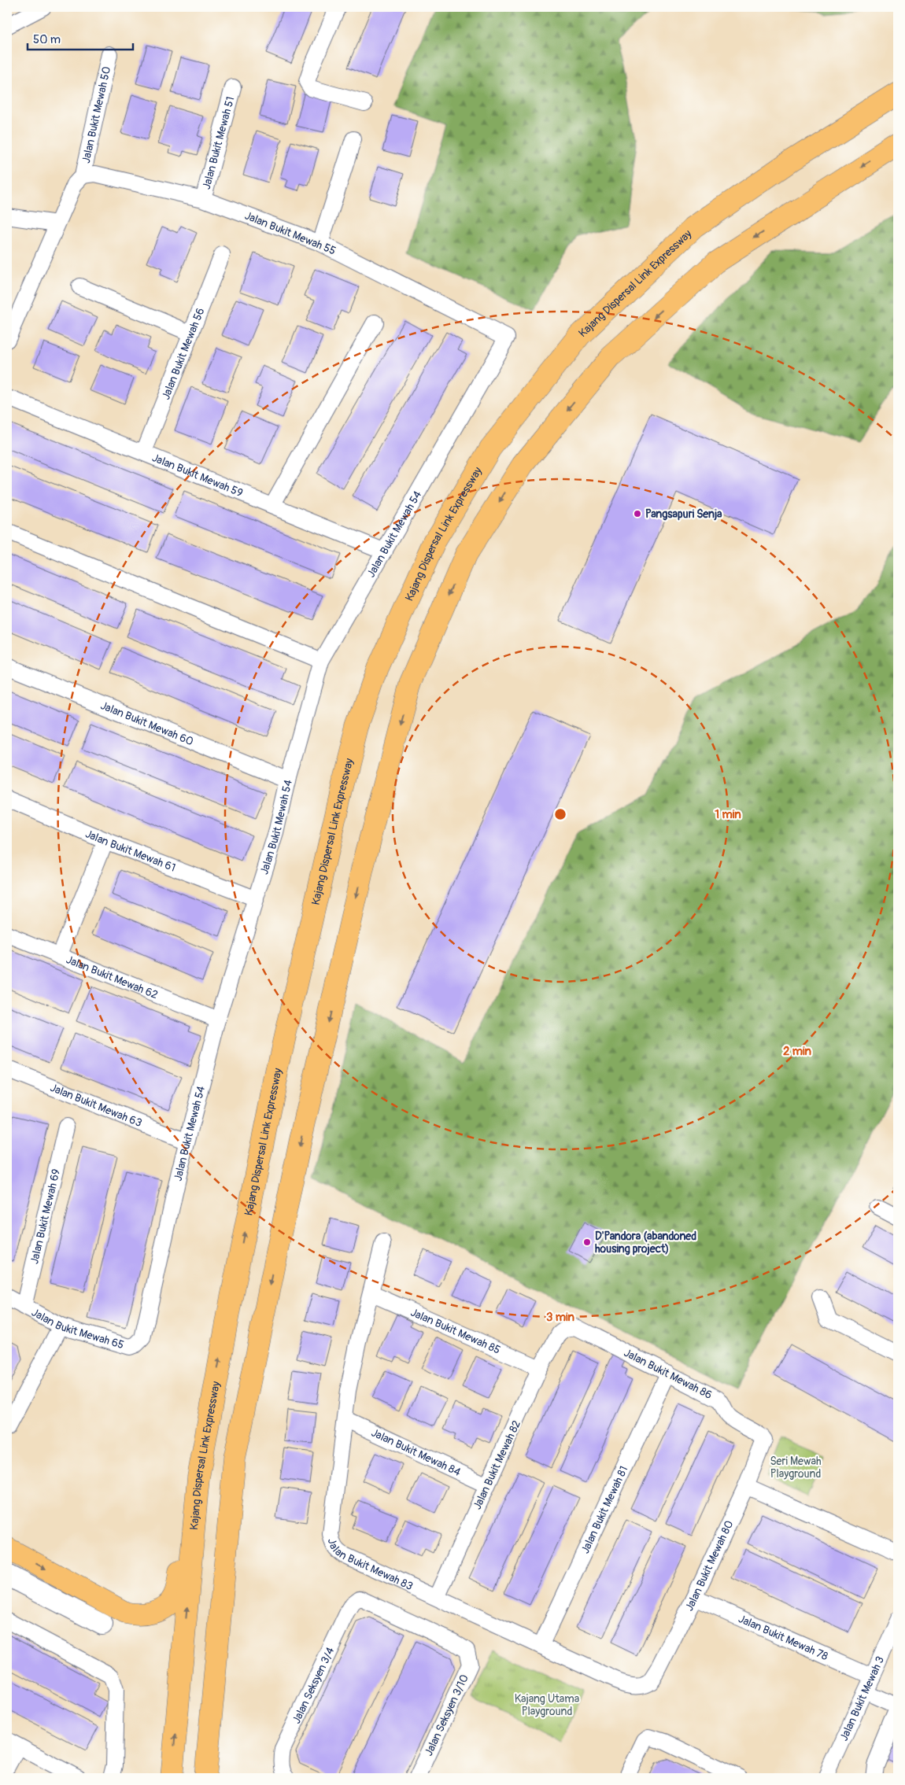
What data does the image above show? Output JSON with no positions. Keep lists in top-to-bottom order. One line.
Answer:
{"streets":{"highway":["Kajang Dispersal Link Expressway"],"street":["Jalan Bukit Mewah 50","Jalan Bukit Mewah 51","Jalan Bukit Mewah 55","Jalan Bukit Mewah 56","Jalan Bukit Mewah 59","Jalan Bukit Mewah 54","Jalan Bukit Mewah 60","Jalan Bukit Mewah 61","Jalan Bukit Mewah 62","Jalan Bukit Mewah 63","Jalan Bukit Mewah 69","Jalan Bukit Mewah 65","Jalan Bukit Mewah 85","Jalan Bukit Mewah 86","Jalan Bukit Mewah 84","Jalan Bukit Mewah 82","Jalan Bukit Mewah 81","Jalan Bukit Mewah 83","Jalan Bukit Mewah 80","Jalan Bukit Mewah 78","Jalan Seksyen 3/4","Jalan Bukit Mewah 3","Jalan Seksyen 3/10"]},"crossings":[["Jalan Bukit Mewah 50","Jalan Bukit Mewah 55"],["Jalan Bukit Mewah 51","Jalan Bukit Mewah 55"],["Jalan Bukit Mewah 55","Jalan Bukit Mewah 54"],["Jalan Bukit Mewah 56","Jalan Bukit Mewah 59"],["Jalan Bukit Mewah 59","Jalan Bukit Mewah 54"],["Jalan Bukit Mewah 54","Jalan Bukit Mewah 60"],["Jalan Bukit Mewah 54","Jalan Bukit Mewah 61"],["Jalan Bukit Mewah 54","Jalan Bukit Mewah 62"],["Jalan Bukit Mewah 54","Jalan Bukit Mewah 63"],["Jalan Bukit Mewah 54","Jalan Bukit Mewah 65"],["Jalan Bukit Mewah 69","Jalan Bukit Mewah 65"],["Jalan Bukit Mewah 85","Jalan Bukit Mewah 82"],["Jalan Bukit Mewah 85","Jalan Bukit Mewah 83"],["Jalan Bukit Mewah 86","Jalan Bukit Mewah 82"],["Jalan Bukit Mewah 86","Jalan Bukit Mewah 81"],["Jalan Bukit Mewah 86","Jalan Bukit Mewah 80"],["Jalan Bukit Mewah 84","Jalan Bukit Mewah 82"],["Jalan Bukit Mewah 84","Jalan Bukit Mewah 83"],["Jalan Bukit Mewah 82","Jalan Bukit Mewah 83"],["Jalan Bukit Mewah 81","Jalan Bukit Mewah 83"],["Jalan Bukit Mewah 83","Jalan Bukit Mewah 80"],["Jalan Bukit Mewah 80","Jalan Bukit Mewah 78"],["Jalan Bukit Mewah 78","Jalan Bukit Mewah 3"],["Jalan Seksyen 3/4","Jalan Seksyen 3/10"]],"parks":["Seri Mewah Playground","Kajang Utama Playground"],"places":["Pangsapuri Senja","D'Pandora (abandoned housing project)"],"scale_bar":"50 m","rings":["1 min","2 min","3 min"]}
